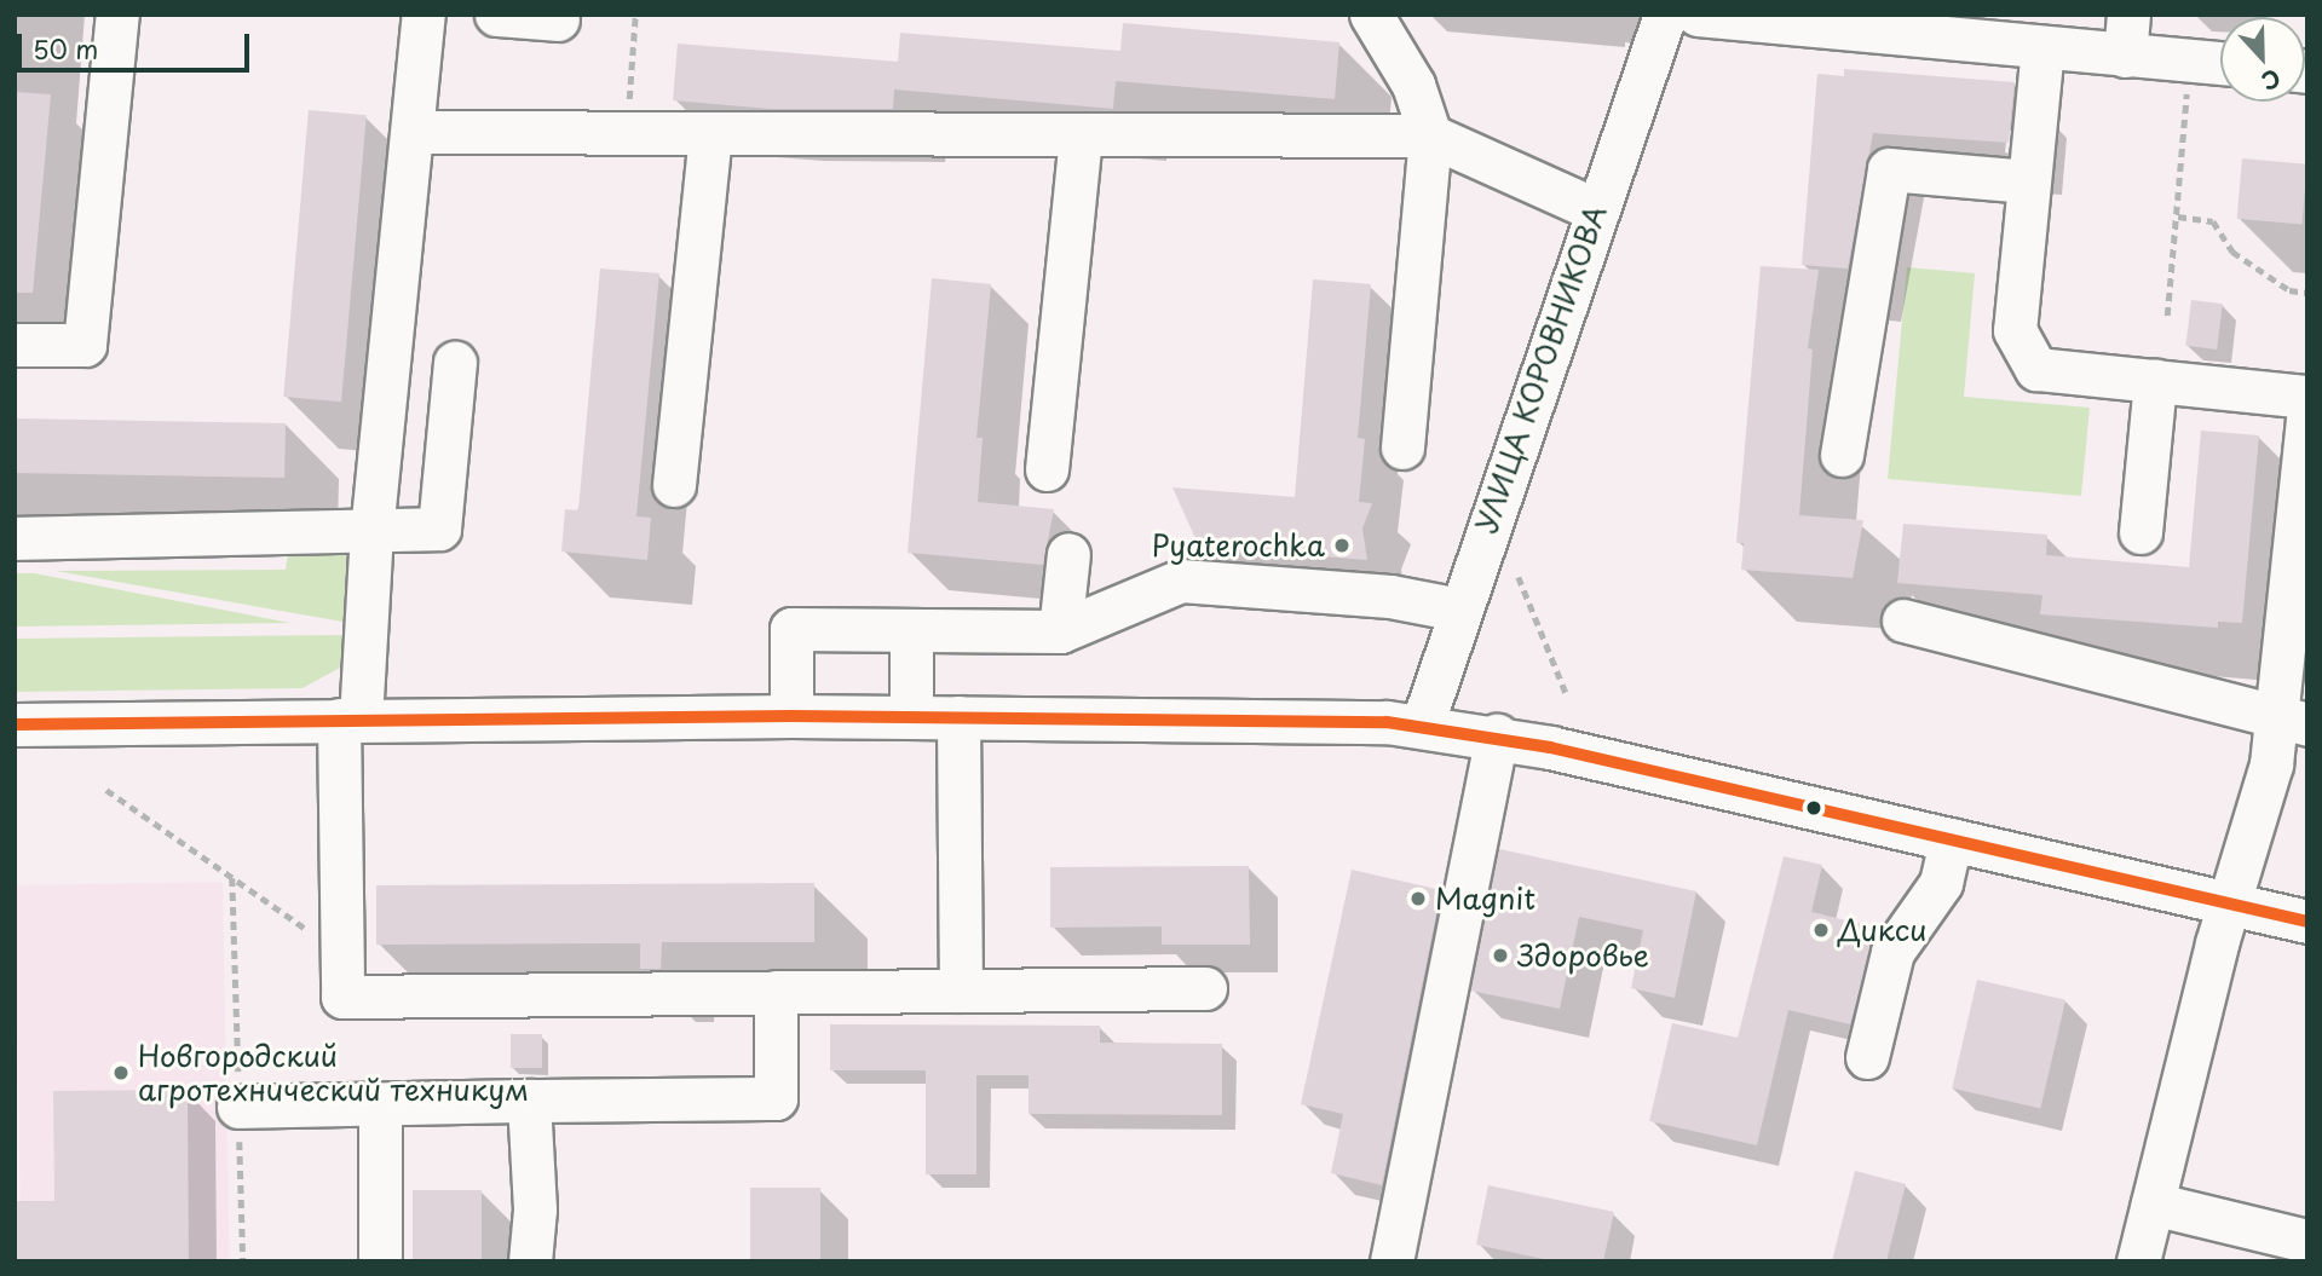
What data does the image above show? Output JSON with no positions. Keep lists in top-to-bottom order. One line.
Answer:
{"streets":{"street":["УЛИЦА КОРОВНИКОВА"]},"places":["Pyaterochka","Magnit","Дикси","Здоровье","Новгородский агротехнический техникум"],"scale_bar":"50 m","north":"bottom"}
